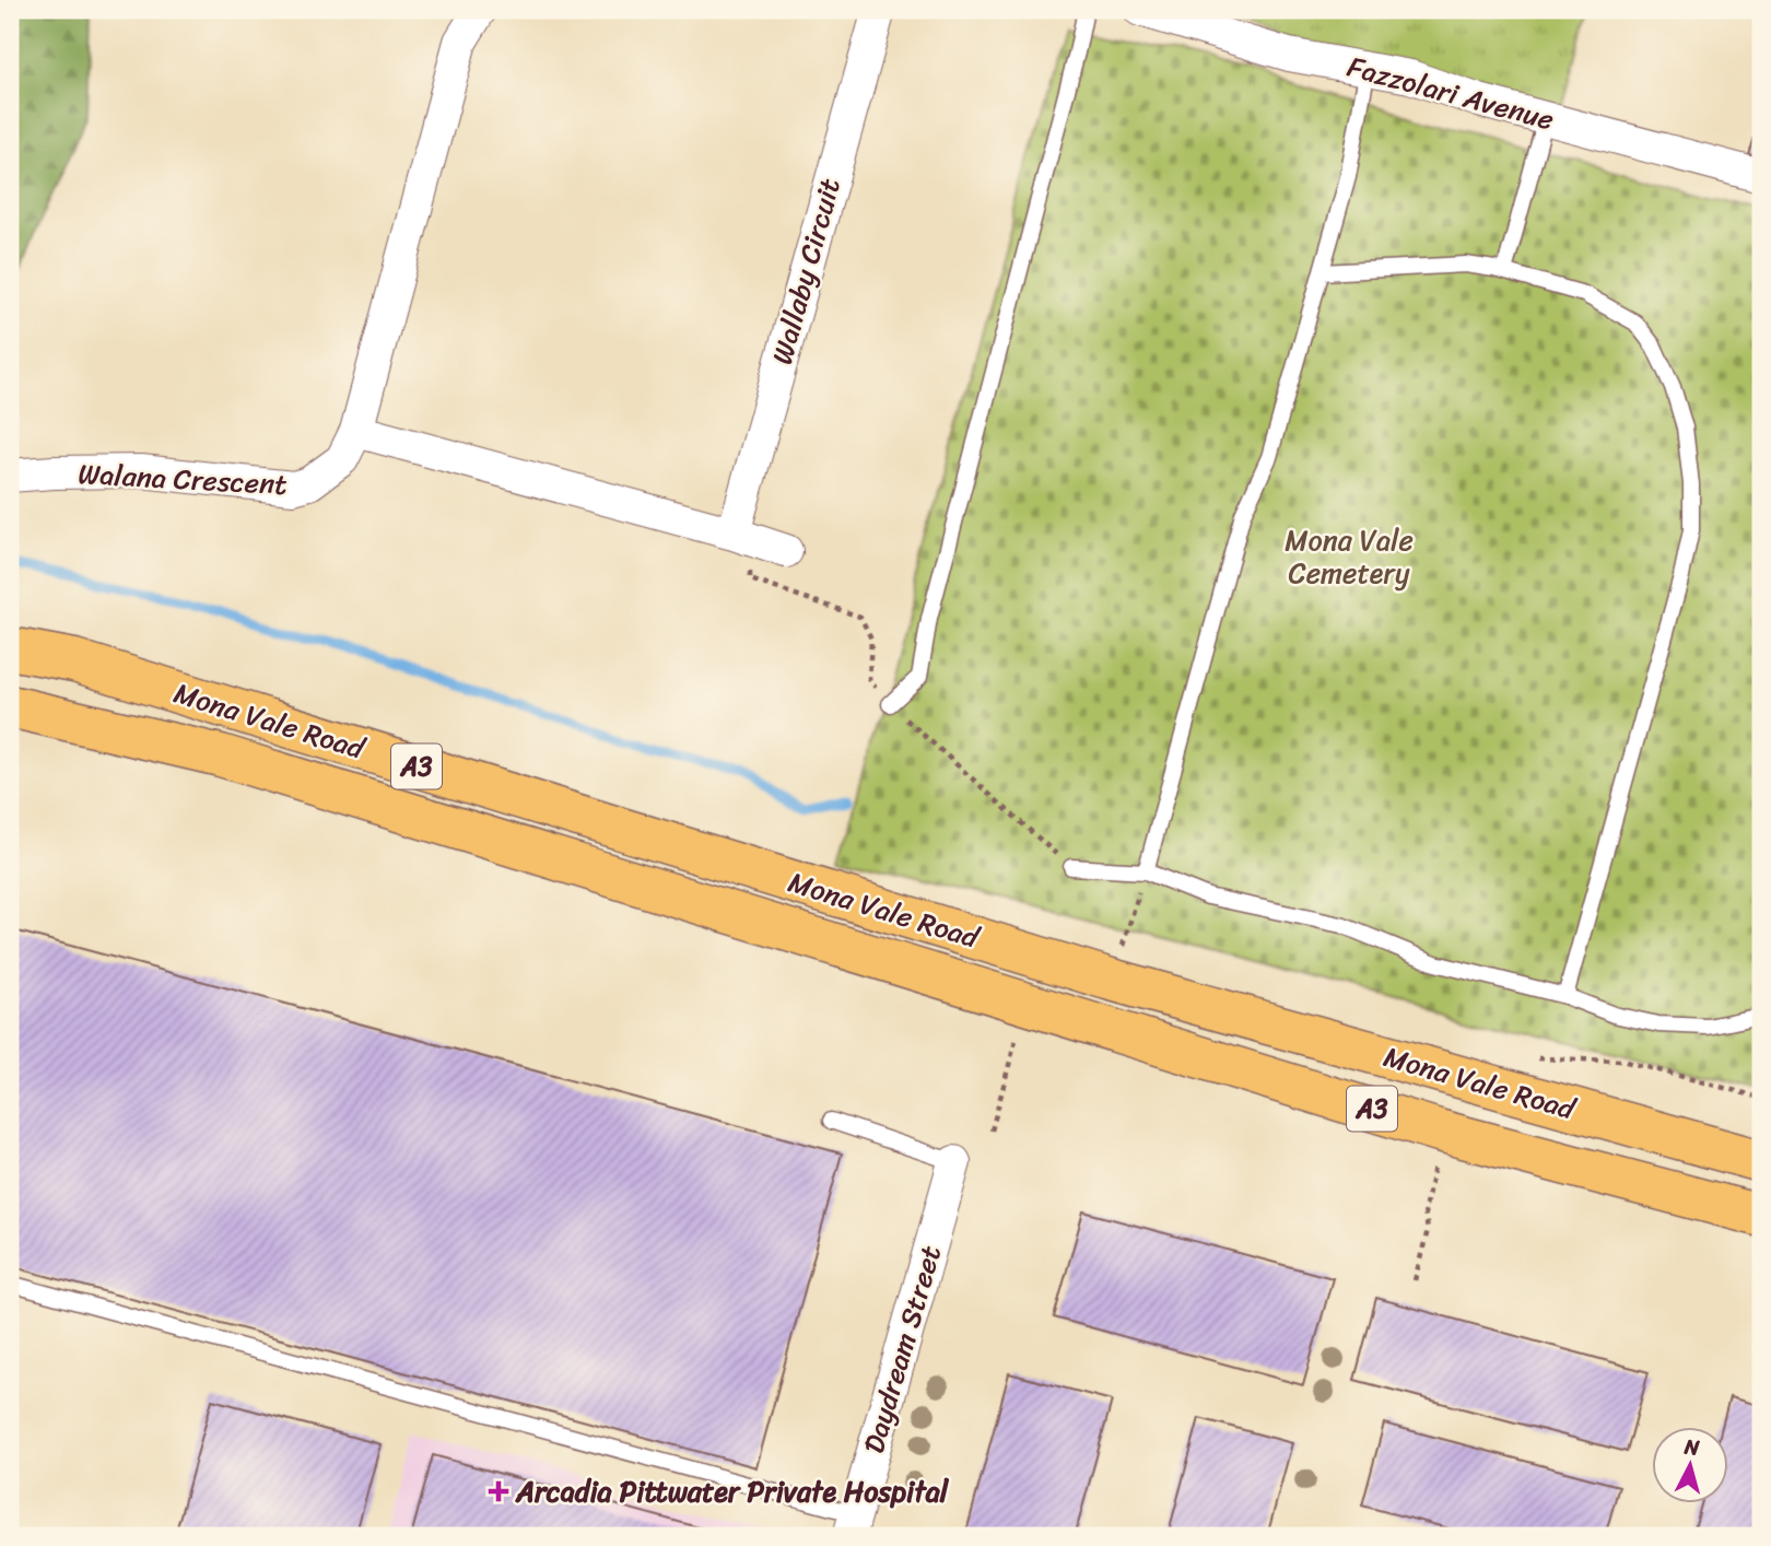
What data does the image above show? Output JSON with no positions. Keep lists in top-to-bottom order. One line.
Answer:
{"streets":{"highway":["Mona Vale Road","A3"],"street":["Fazzolari Avenue","Wallaby Circuit","Walana Crescent","Daydream Street"]},"parks":["Mona Vale Cemetery"],"places":{"health":["Arcadia Pittwater Private Hospital"]},"north":"top"}
